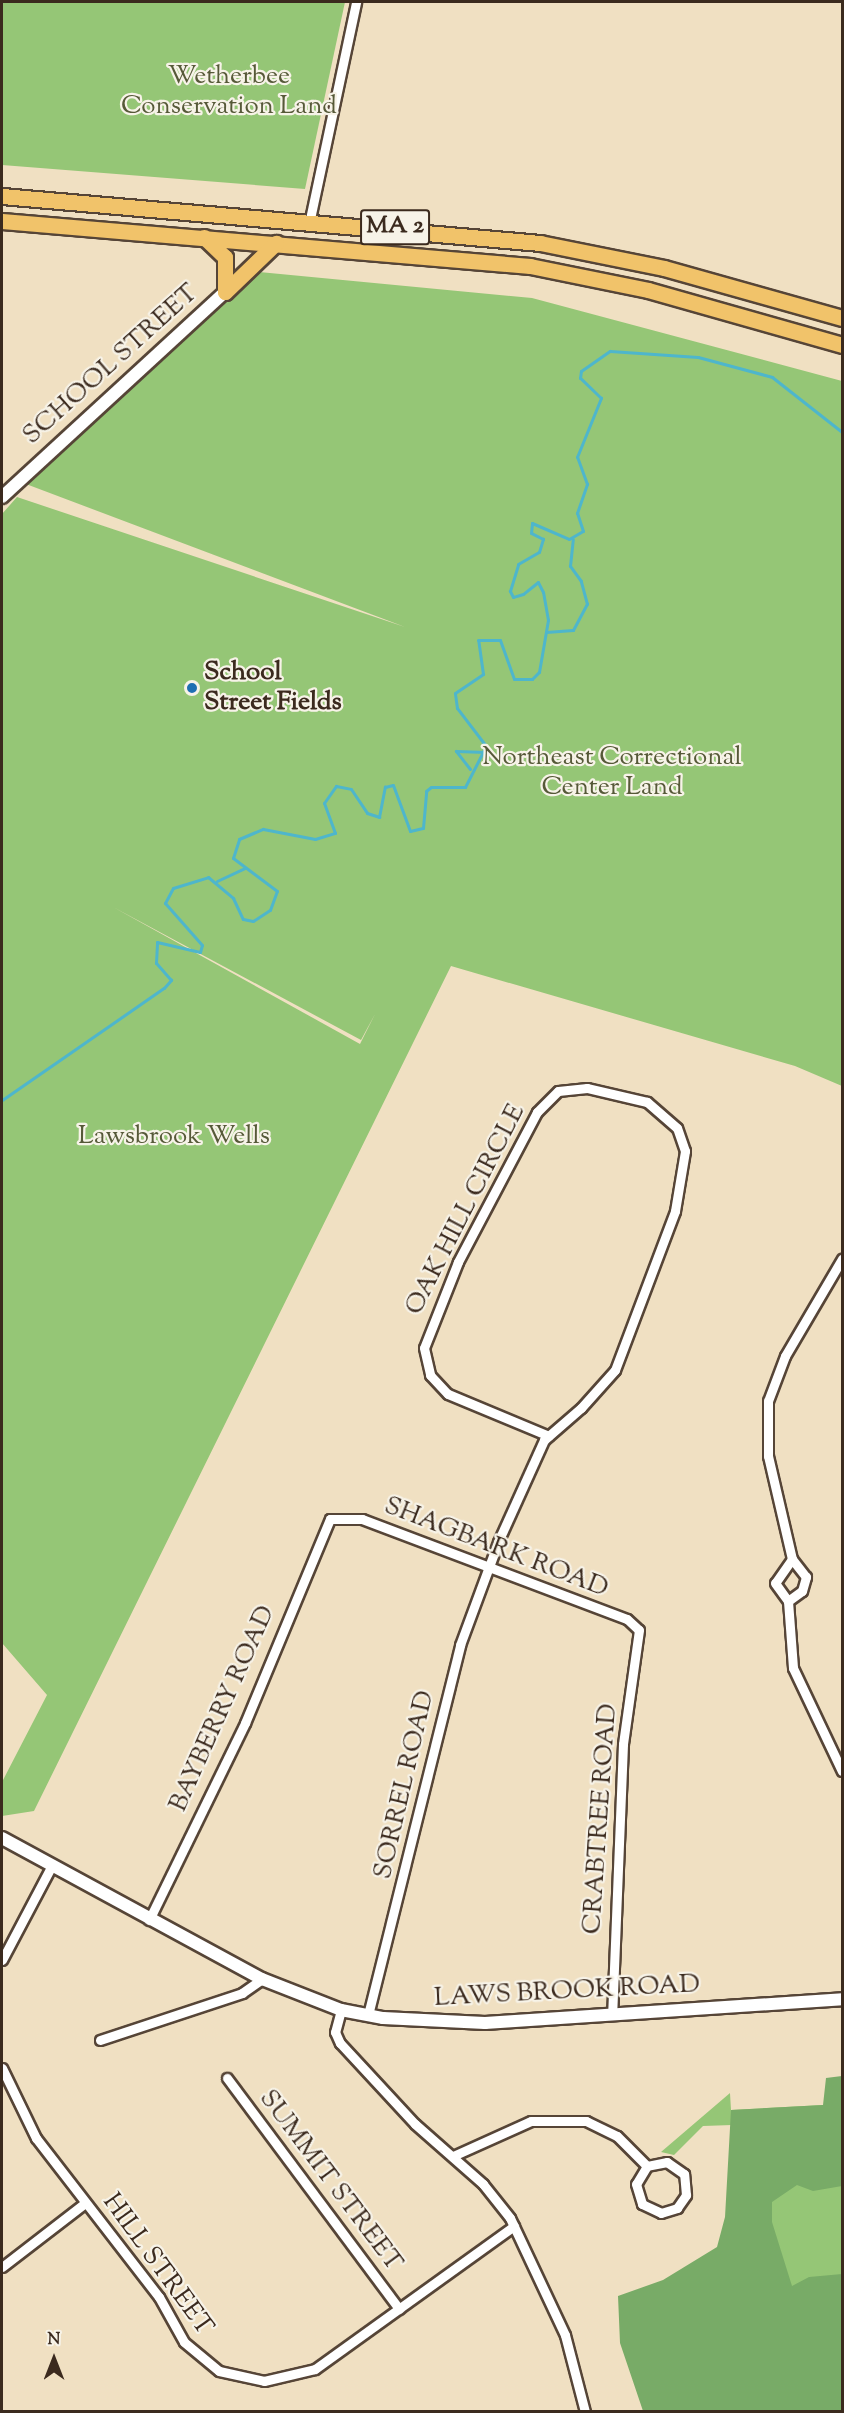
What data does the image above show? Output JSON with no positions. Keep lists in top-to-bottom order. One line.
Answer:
{"streets":{"highway":["MA 2"],"street":["SCHOOL STREET","OAK HILL CIRCLE","SHAGBARK ROAD","BAYBERRY ROAD","SORREL ROAD","CRABTREE ROAD","LAWS BROOK ROAD","SUMMIT STREET","HILL STREET"]},"crossings":[["OAK HILL CIRCLE","SHAGBARK ROAD"],["OAK HILL CIRCLE","SORREL ROAD"],["SHAGBARK ROAD","BAYBERRY ROAD"],["SHAGBARK ROAD","SORREL ROAD"],["SHAGBARK ROAD","CRABTREE ROAD"],["BAYBERRY ROAD","LAWS BROOK ROAD"],["SORREL ROAD","LAWS BROOK ROAD"],["CRABTREE ROAD","LAWS BROOK ROAD"],["SUMMIT STREET","HILL STREET"]],"parks":["Wetherbee Conservation Land","Northeast Correctional Center Land","Lawsbrook Wells"],"places":["School Street Fields"],"north":"top"}
